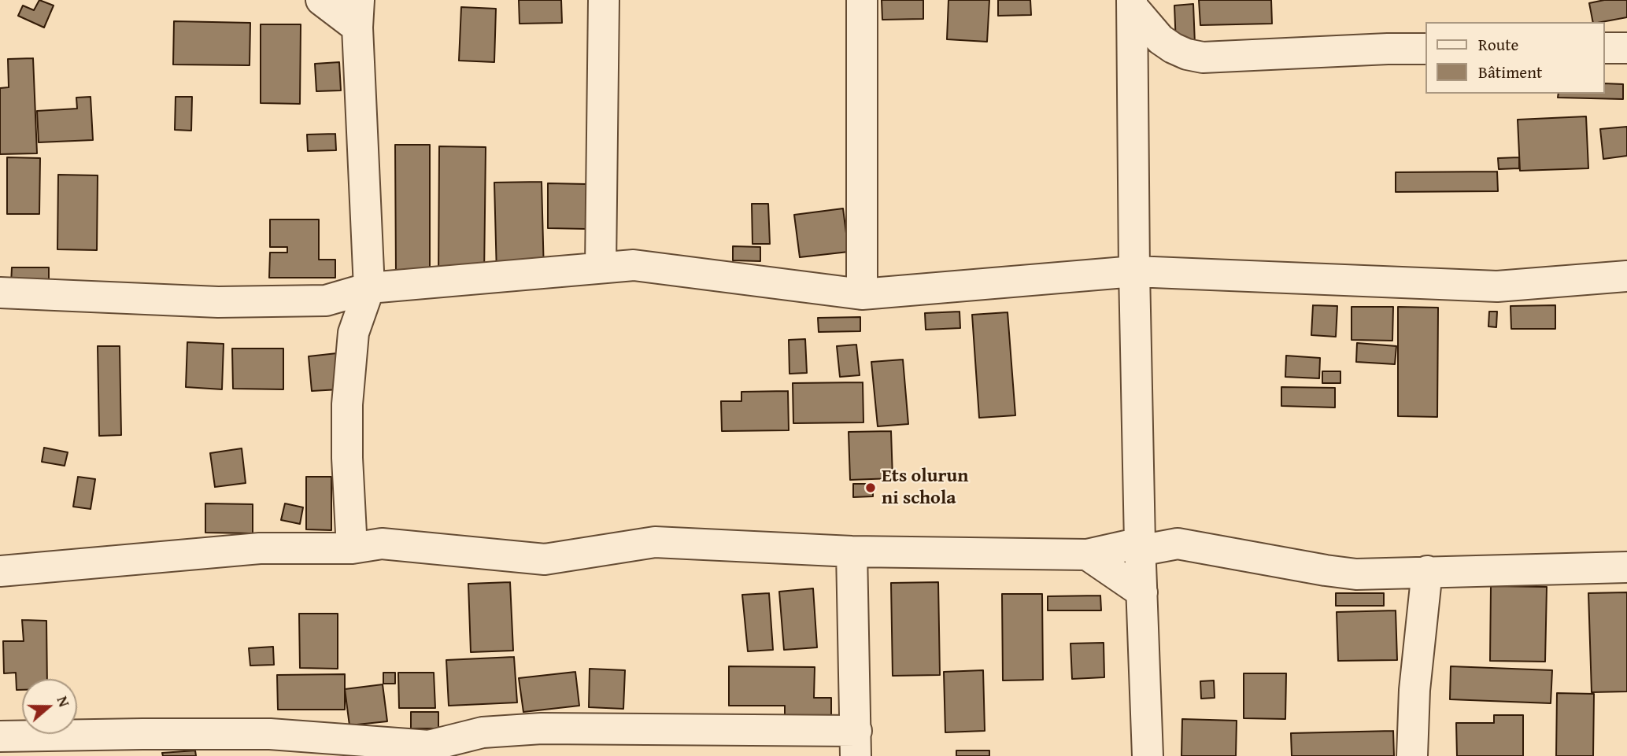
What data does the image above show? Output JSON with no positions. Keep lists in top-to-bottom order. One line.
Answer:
{"places":["Ets olurun ni schola"],"legend":["Route","Bâtiment"],"north":"right"}
